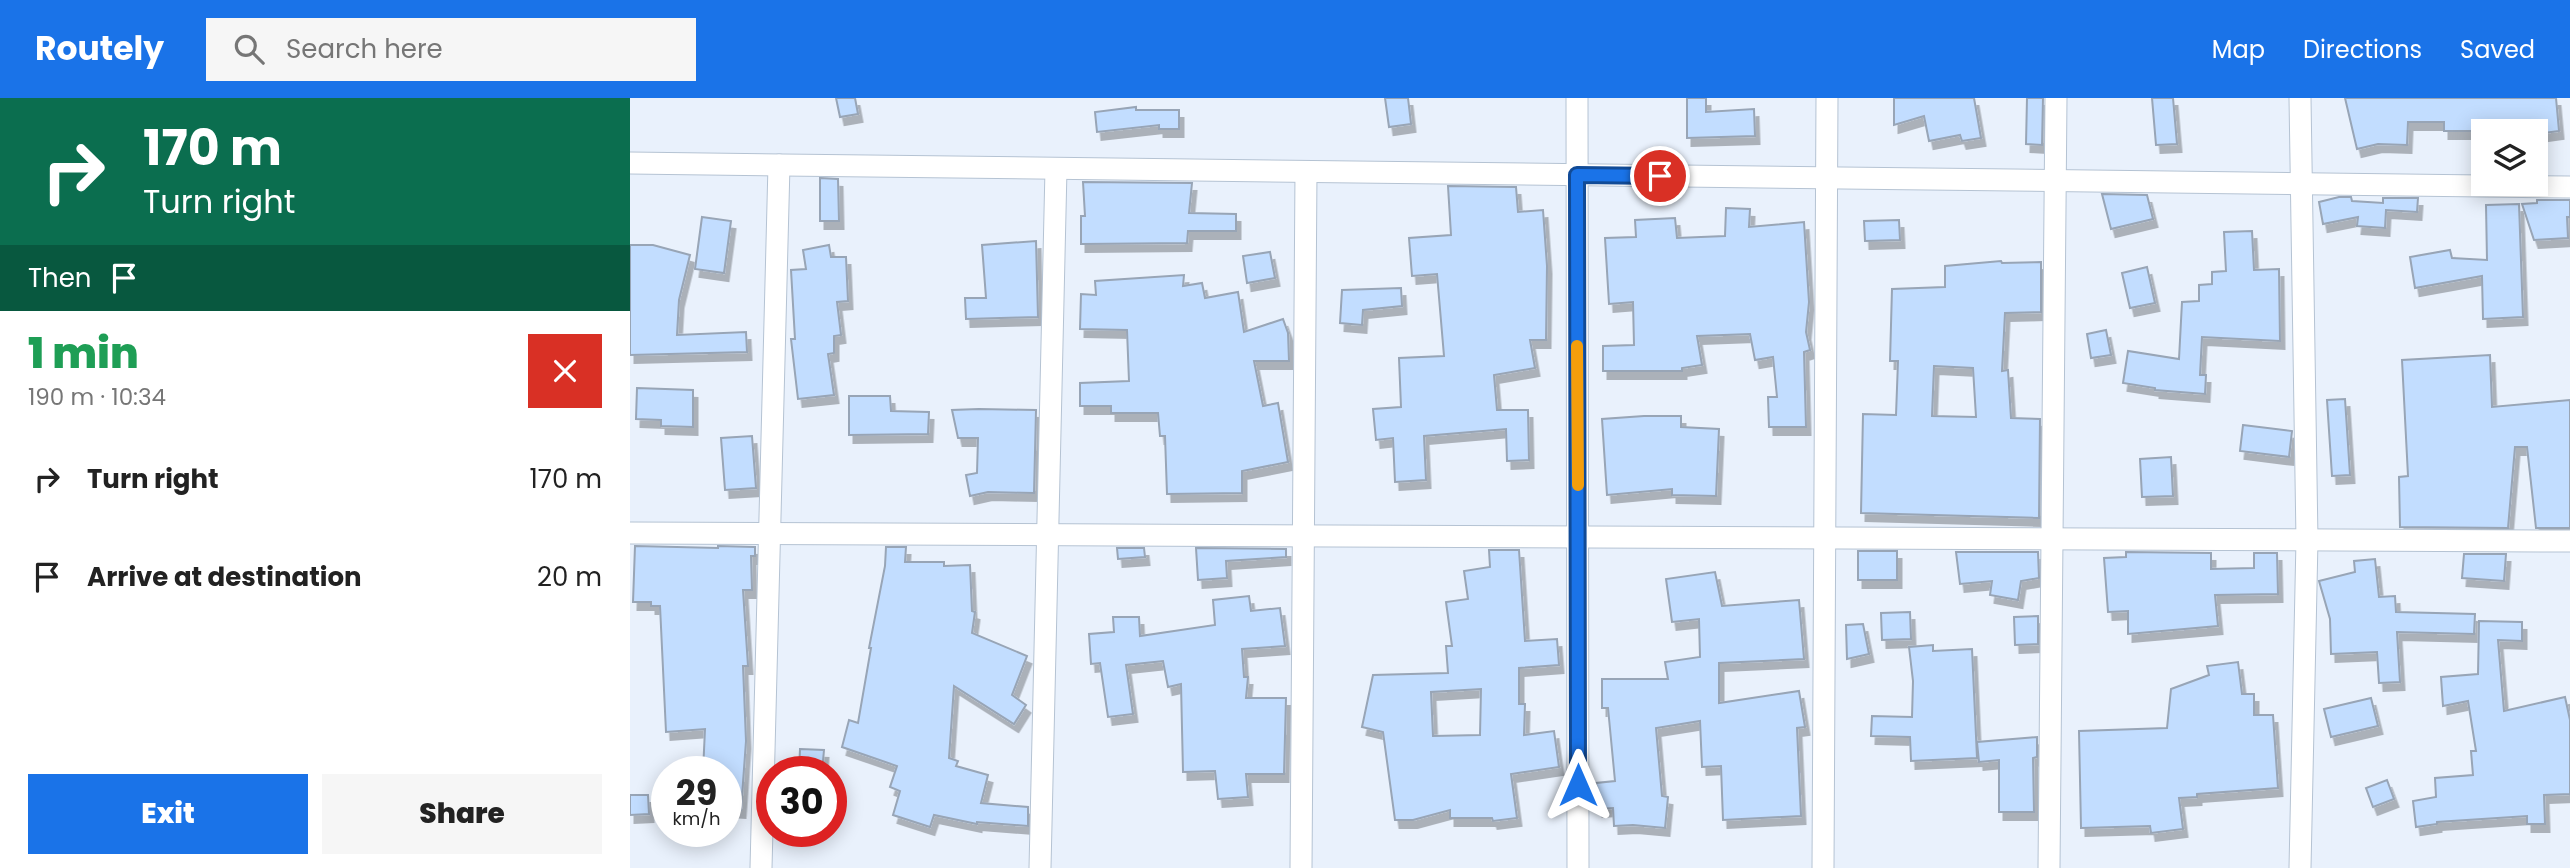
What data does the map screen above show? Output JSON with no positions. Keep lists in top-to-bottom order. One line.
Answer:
{"page":{"header":"Routely","search":"Search here","nav":["Map","Directions","Saved"],"turn":["170 m","Turn right"],"then":"Then","heading":["1 min","190 m · 10:34"],"list":[{"name":"Turn right","value":"170 m"},{"name":"Arrive at destination","value":"20 m"}],"speed":"29 km/h","limit":"30","buttons":["Exit","Share"]}}
